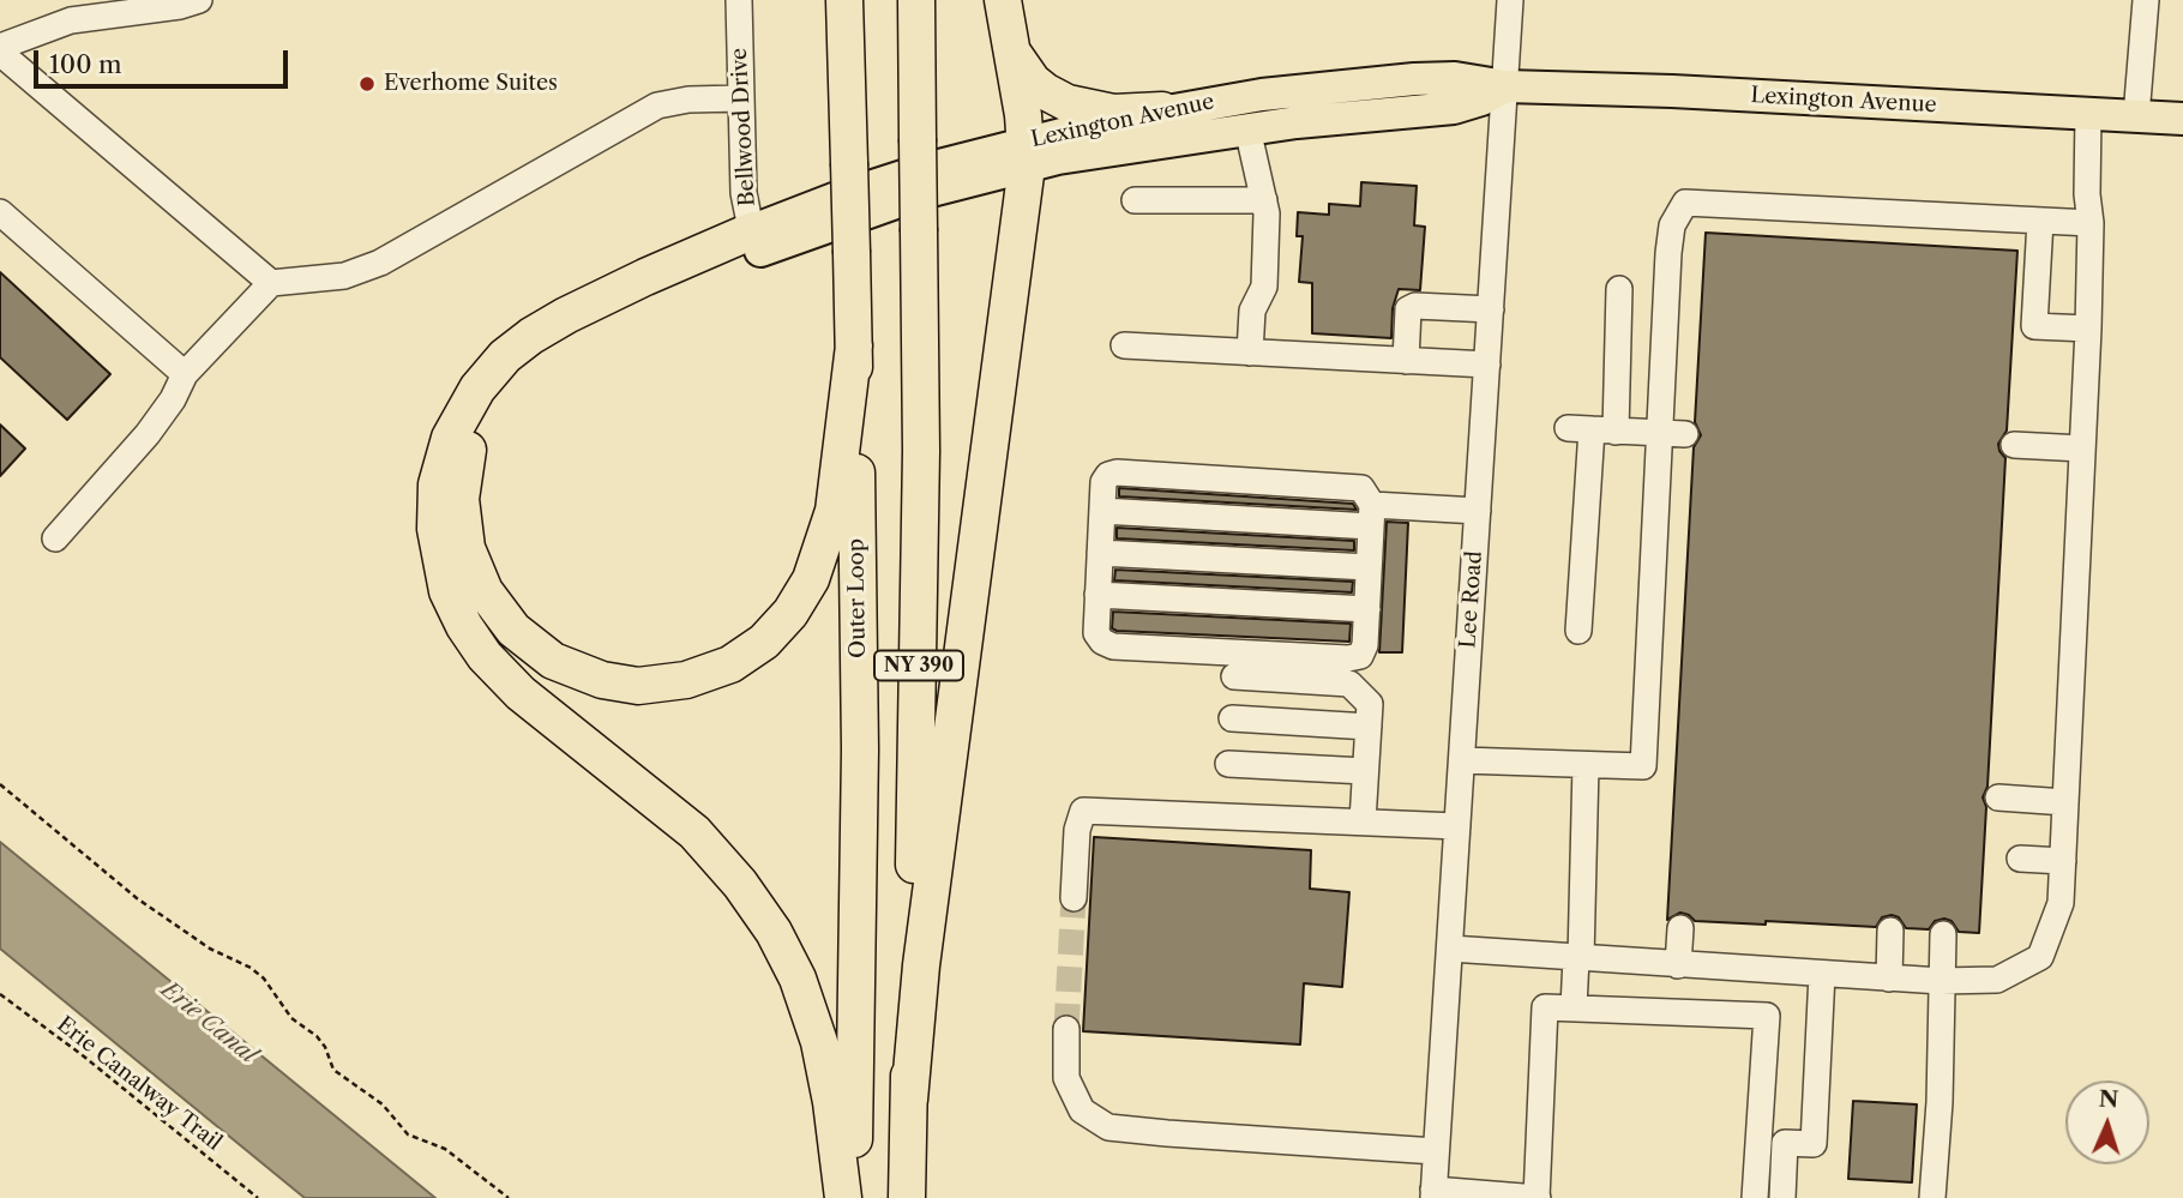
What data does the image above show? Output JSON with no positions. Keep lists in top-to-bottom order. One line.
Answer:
{"streets":{"highway":["Outer Loop","NY 390"],"main road":["Lexington Avenue"],"street":["Bellwood Drive","Lee Road"],"path":["Erie Canalway Trail"]},"crossings":[["Lexington Avenue","Bellwood Drive"],["Lexington Avenue","Lee Road"]],"water":["Erie Canal"],"places":["Everhome Suites"],"scale_bar":"100 m","north":"top"}
